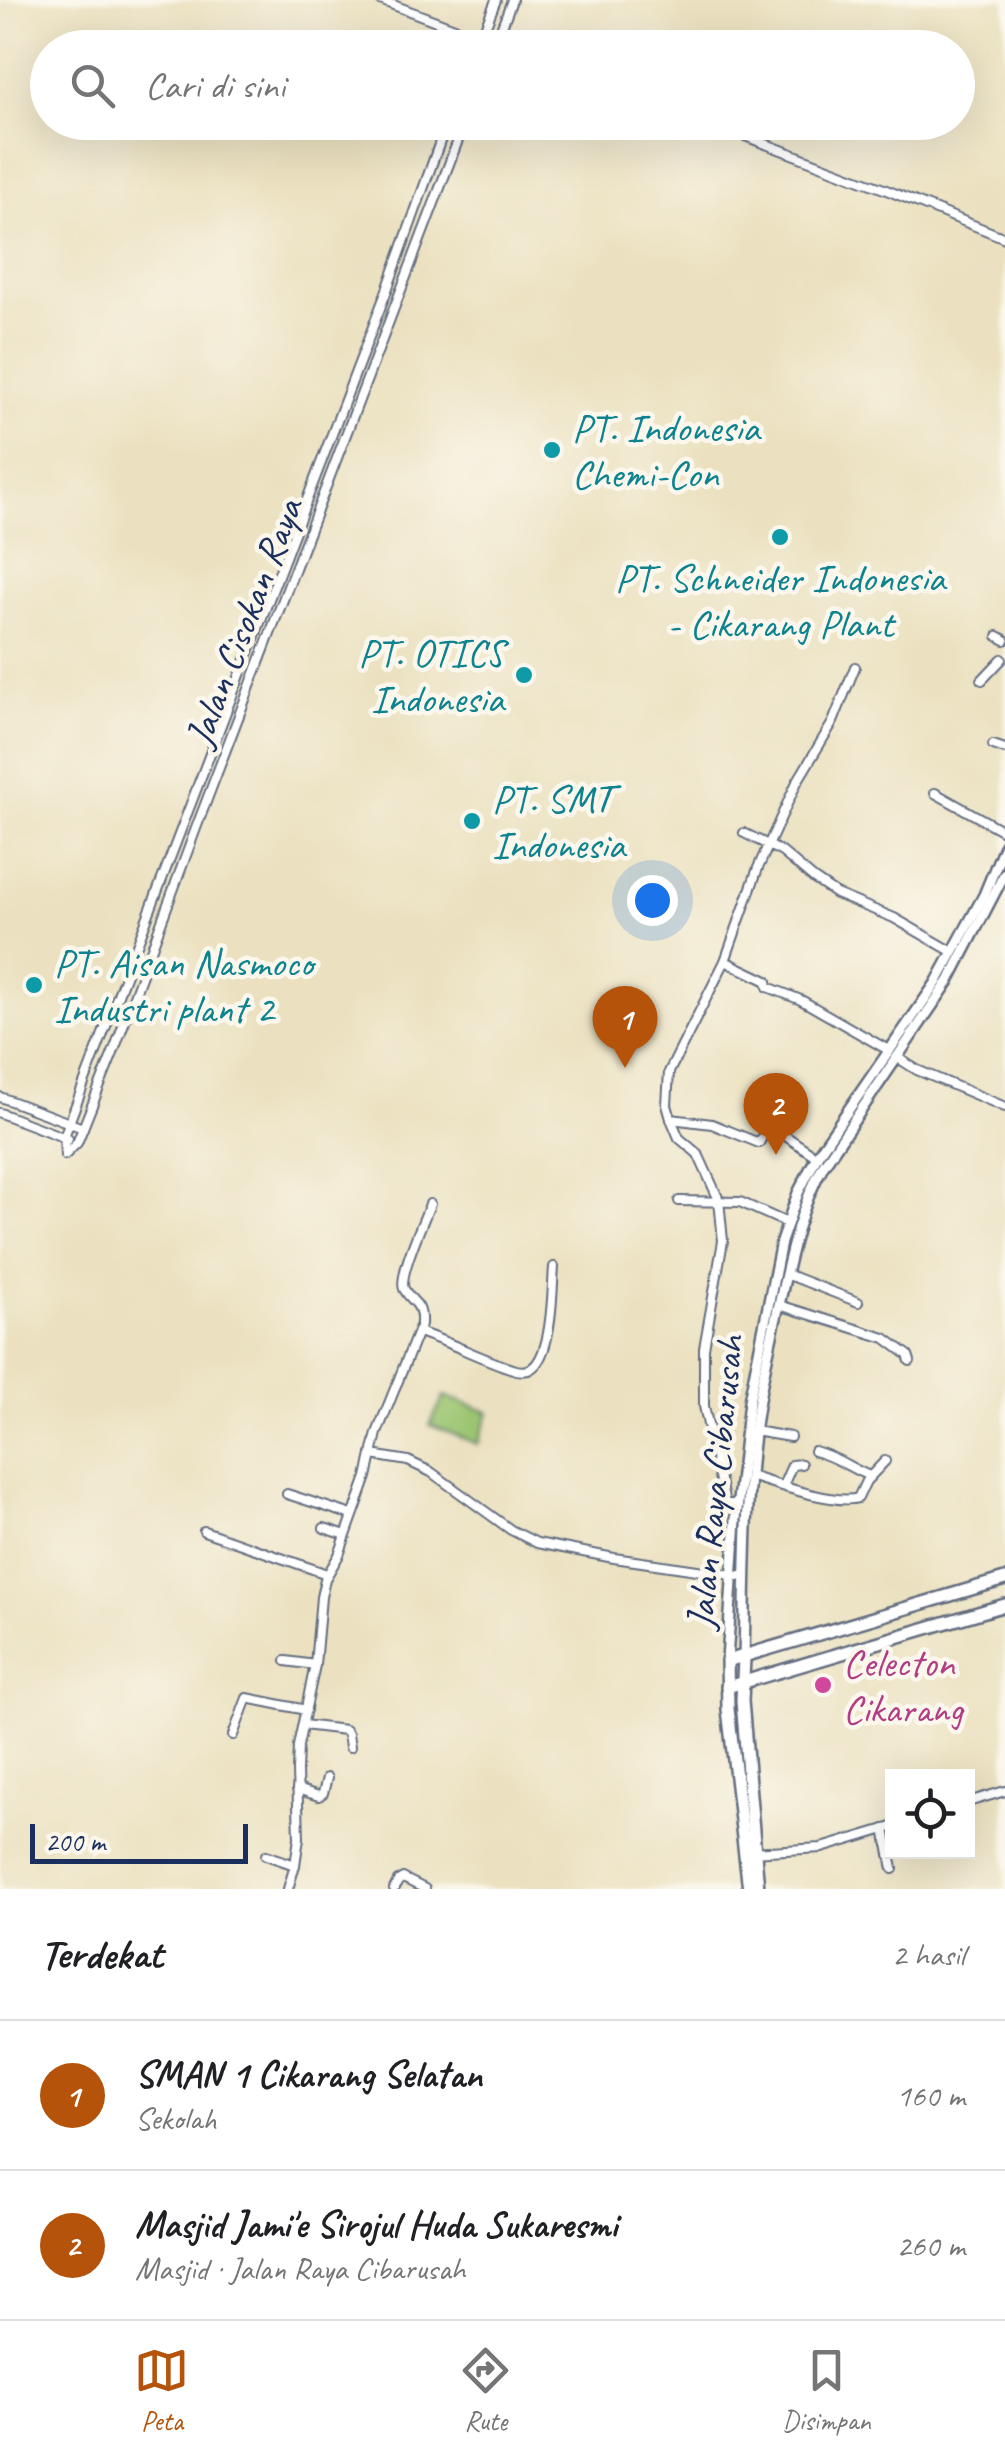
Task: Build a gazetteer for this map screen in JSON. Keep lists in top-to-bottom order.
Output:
{
  "streets": {
    "main road": ["Jalan Raya Cibarusah"],
    "street": ["Jalan Cisokan Raya"]
  },
  "places": [
    "PT. Indonesia Chemi-Con",
    "PT. Schneider Indonesia - Cikarang Plant",
    "PT. OTICS Indonesia",
    "PT. SMT Indonesia",
    "PT. Aisan Nasmoco Industri plant 2",
    "Celecton Cikarang"
  ],
  "scale_bar": "200 m",
  "page": {
    "search": "Cari di sini",
    "pins": ["1", "2"],
    "scale": "200 m",
    "heading": ["Terdekat", "2 hasil"],
    "list": [
      {
        "mark": "1",
        "name": "SMAN 1 Cikarang Selatan",
        "note": "Sekolah",
        "value": "160 m"
      },
      {
        "mark": "2",
        "name": "Masjid Jami'e Sirojul Huda Sukaresmi",
        "note": "Masjid · Jalan Raya Cibarusah",
        "value": "260 m"
      }
    ],
    "nav": ["Peta", "Rute", "Disimpan"]
  }
}
